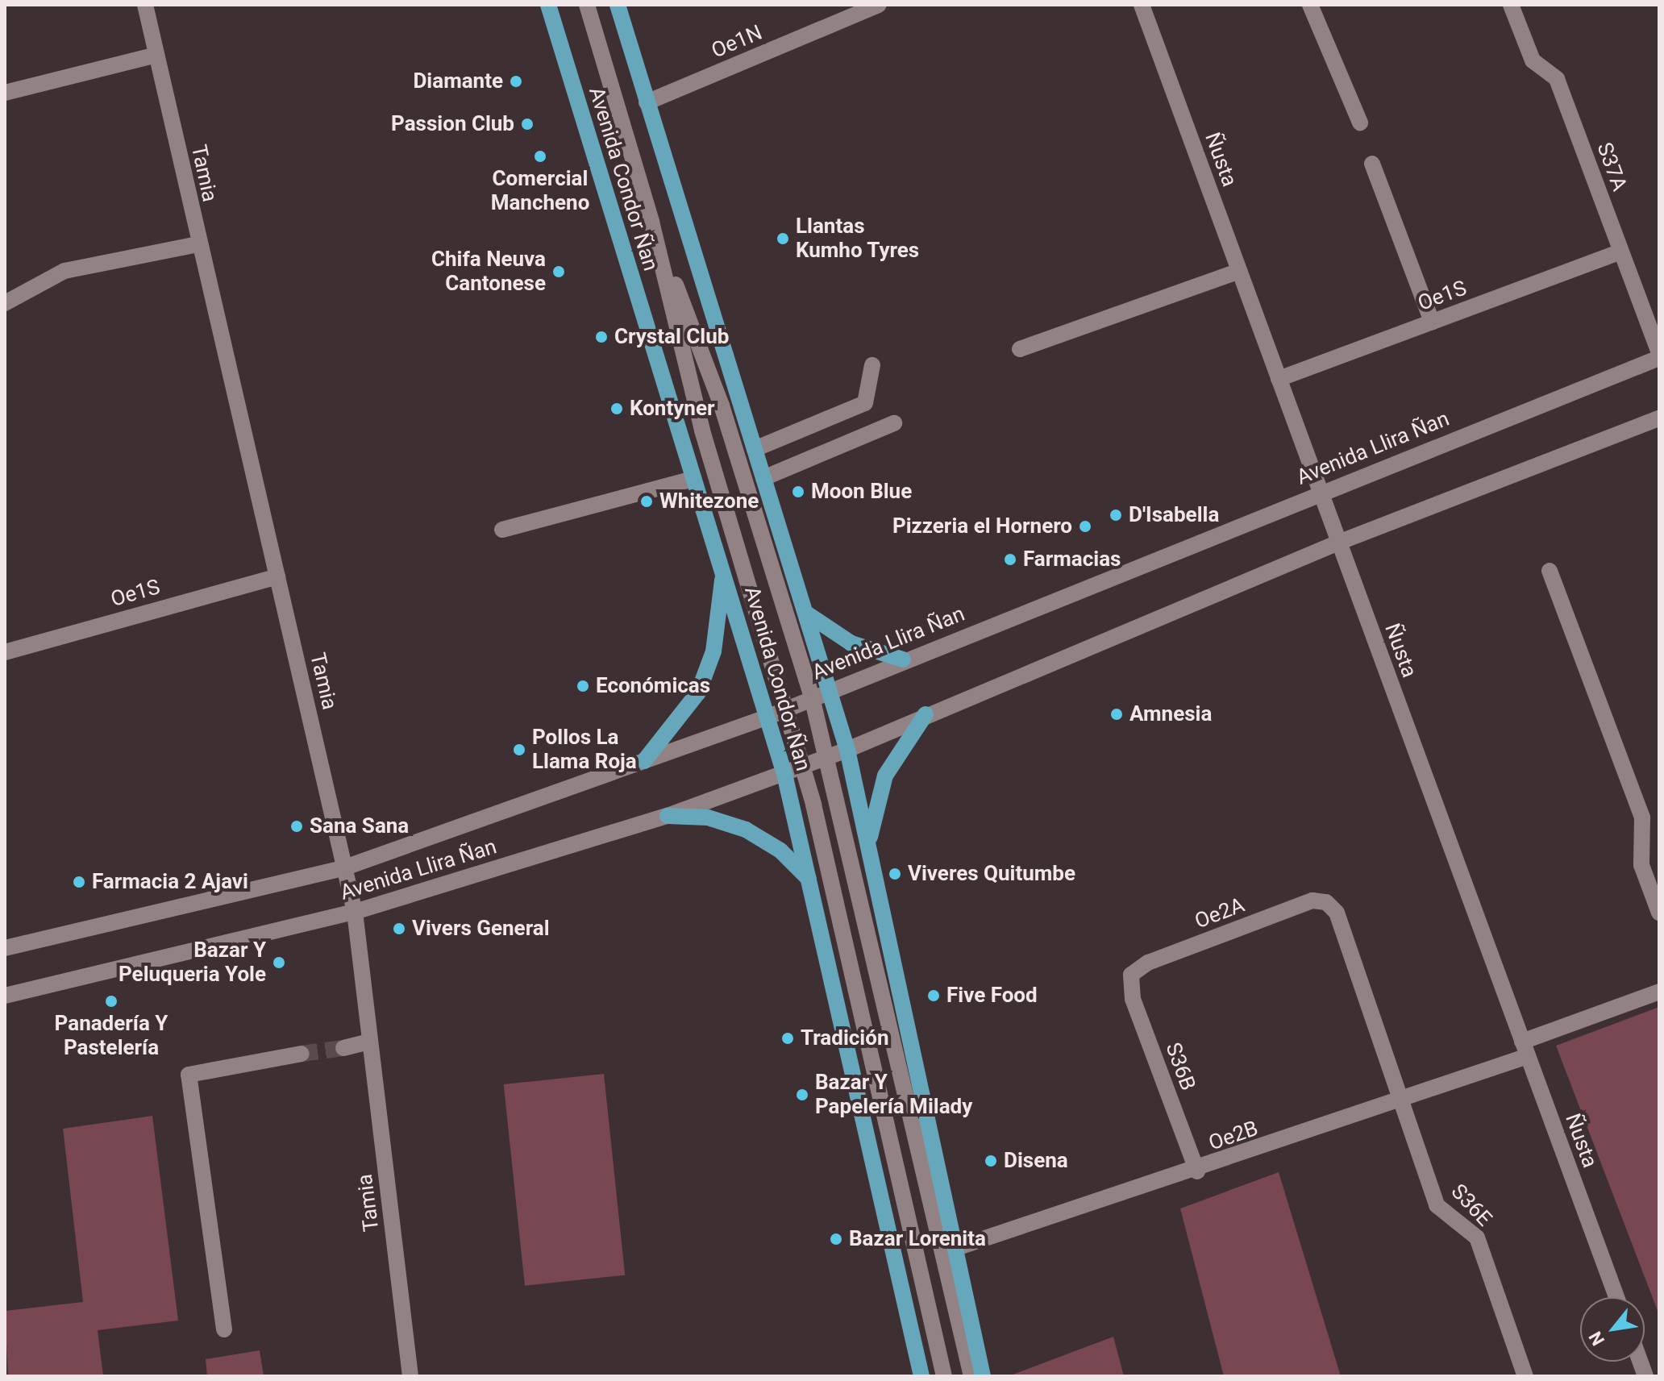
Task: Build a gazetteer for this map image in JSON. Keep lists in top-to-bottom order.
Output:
{
  "streets": {
    "main road": ["Avenida Condor Ñan"],
    "street": [
      "Oe1N",
      "Ñusta",
      "S37A",
      "Tamia",
      "Oe1S",
      "Avenida Llira Ñan",
      "Oe2A",
      "S36B",
      "Oe2B",
      "S36E"
    ]
  },
  "crossings": [
    ["Ñusta", "Oe1S"],
    ["Ñusta", "Avenida Llira Ñan"],
    ["Ñusta", "Oe2B"],
    ["S37A", "Oe1S"],
    ["S37A", "Avenida Llira Ñan"],
    ["Tamia", "Oe1S"],
    ["Tamia", "Avenida Llira Ñan"],
    ["Avenida Condor Ñan", "Avenida Llira Ñan"],
    ["Oe2A", "S36B"],
    ["Oe2A", "S36E"],
    ["S36B", "Oe2B"],
    ["Oe2B", "S36E"]
  ],
  "places": [
    "Diamante",
    "Passion Club",
    "Comercial Mancheno",
    "Llantas Kumho Tyres",
    "Chifa Neuva Cantonese",
    "Crystal Club",
    "Kontyner",
    "Moon Blue",
    "Whitezone",
    "D'Isabella",
    "Pizzeria el Hornero",
    "Farmacias",
    "Económicas",
    "Amnesia",
    "Pollos La Llama Roja",
    "Sana Sana",
    "Viveres Quitumbe",
    "Farmacia 2 Ajavi",
    "Vivers General",
    "Bazar Y Peluqueria Yole",
    "Five Food",
    "Panadería Y Pastelería",
    "Tradición",
    "Bazar Y Papelería Milady",
    "Disena",
    "Bazar Lorenita"
  ],
  "north": "bottom left"
}
